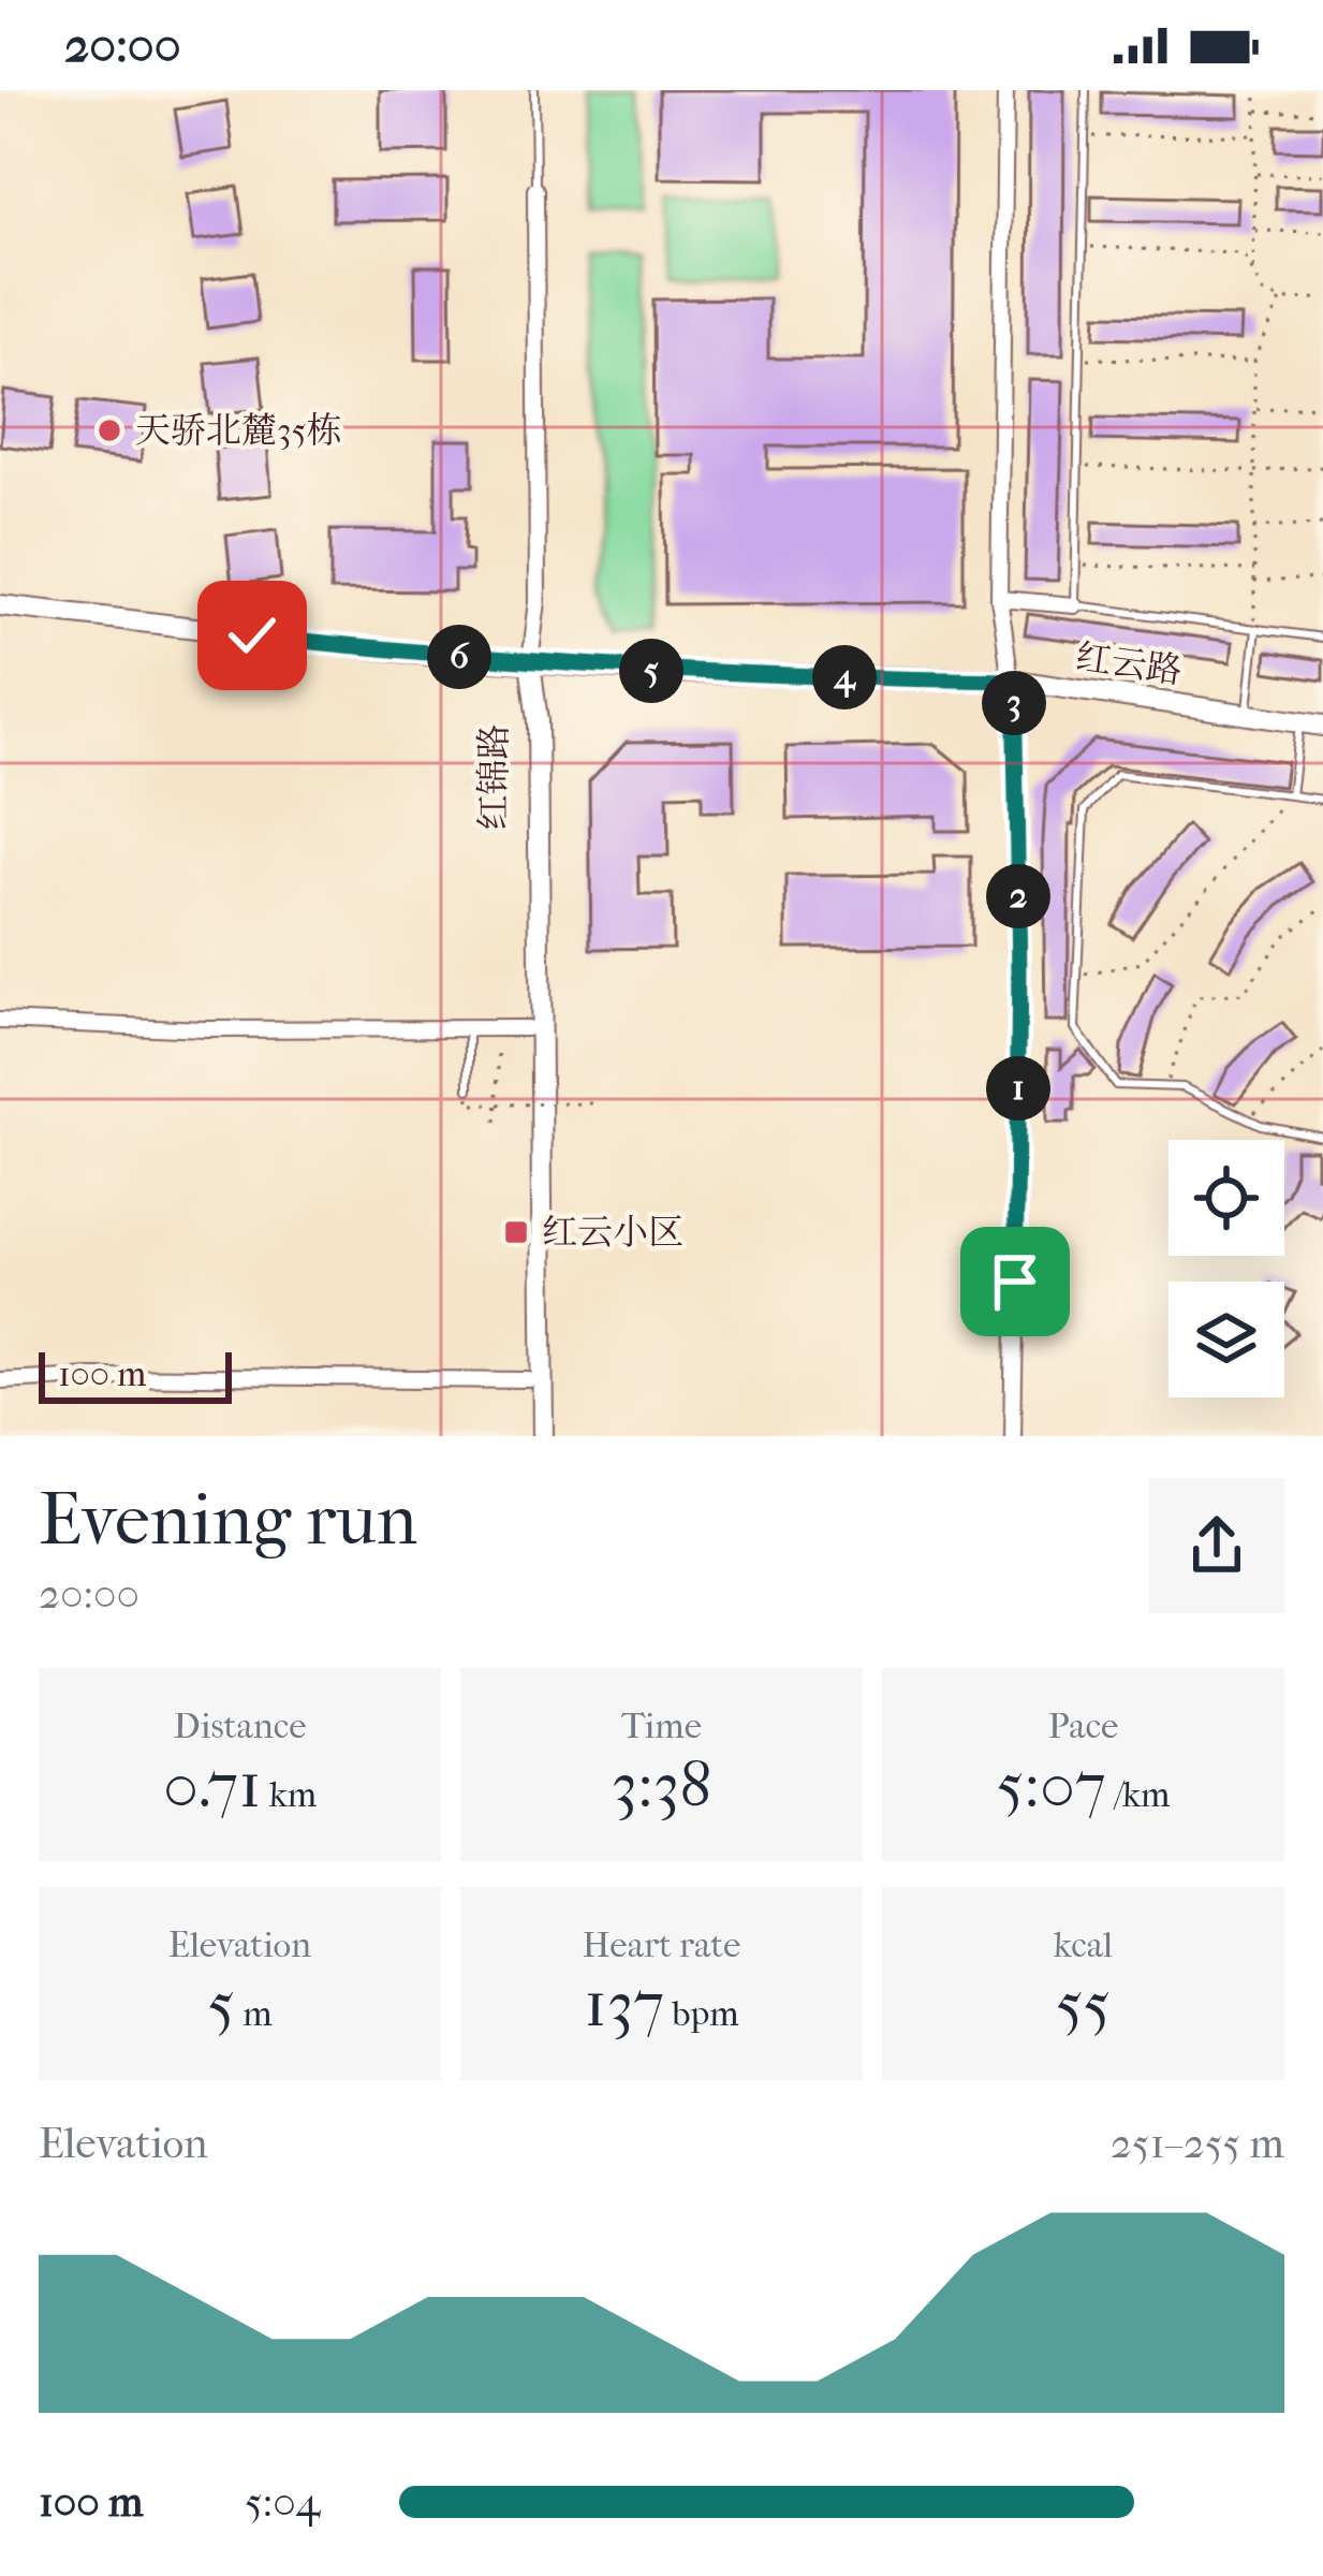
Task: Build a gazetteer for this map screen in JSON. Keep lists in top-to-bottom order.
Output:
{
  "streets": {
    "street": ["红云路", "红锦路"]
  },
  "crossings": [
    ["红云路", "红锦路"]
  ],
  "places": {
    "other": ["天骄北麓35栋"],
    "transit": ["红云小区"]
  },
  "scale_bar": "100 m",
  "page": {
    "status": "20:00",
    "pins": [
      "6",
      "5",
      "4",
      "3",
      "2",
      "1"
    ],
    "scale": "100 m",
    "heading": ["Evening run", "20:00"],
    "stats": [
      ["Distance", "0.71 km"],
      ["Time", "3:38"],
      ["Pace", "5:07 /km"],
      ["Elevation", "5 m"],
      ["Heart rate", "137 bpm"],
      ["kcal", "55"]
    ],
    "chart": ["Elevation", "251–255 m"],
    "list": [
      {
        "name": "100 m",
        "note": "5:04"
      }
    ]
  }
}
